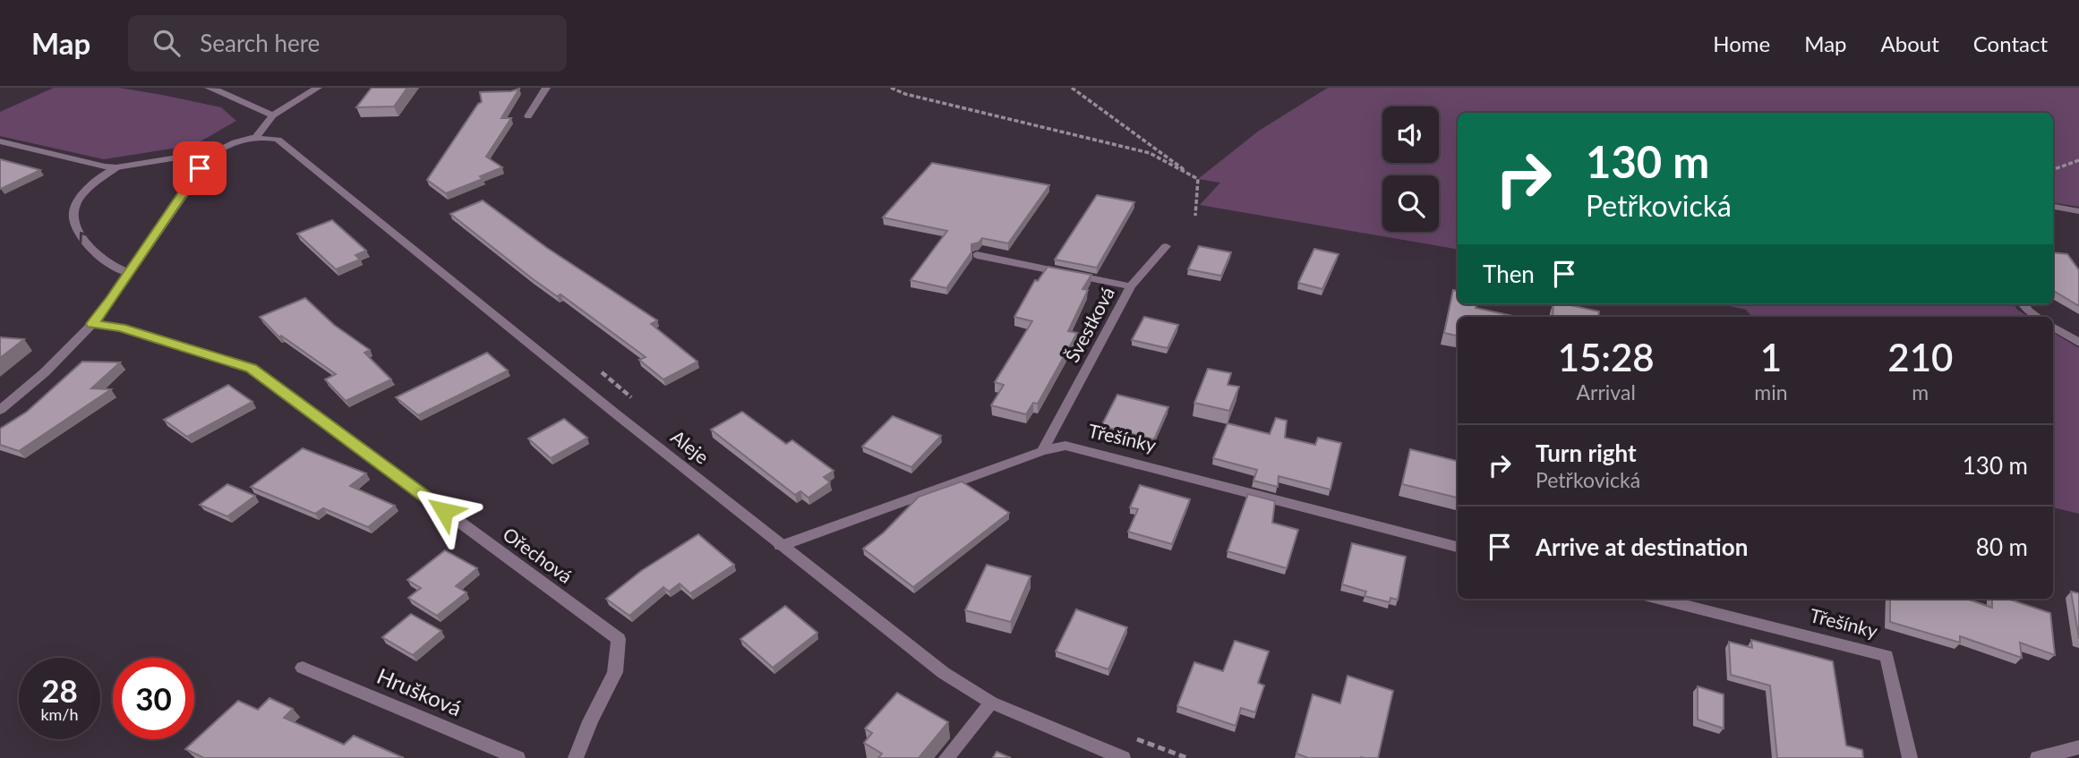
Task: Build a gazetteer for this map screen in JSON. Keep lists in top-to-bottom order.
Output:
{
  "streets": {
    "street": [
      "Švestková",
      "Třešínky",
      "Aleje",
      "Ořechová",
      "Hrušková"
    ]
  },
  "crossings": [
    ["Švestková", "Třešínky"],
    ["Třešínky", "Aleje"]
  ],
  "page": {
    "header": "Map",
    "search": "Search here",
    "nav": [
      "Home",
      "Map",
      "About",
      "Contact"
    ],
    "turn": ["130 m", "Petřkovická"],
    "then": "Then",
    "eta": [
      "15:28",
      "Arrival",
      "1",
      "min",
      "210",
      "m"
    ],
    "list": [
      {
        "name": "Turn right",
        "note": "Petřkovická",
        "value": "130 m"
      },
      {
        "name": "Arrive at destination",
        "value": "80 m"
      }
    ],
    "speed": "28 km/h",
    "limit": "30"
  }
}
